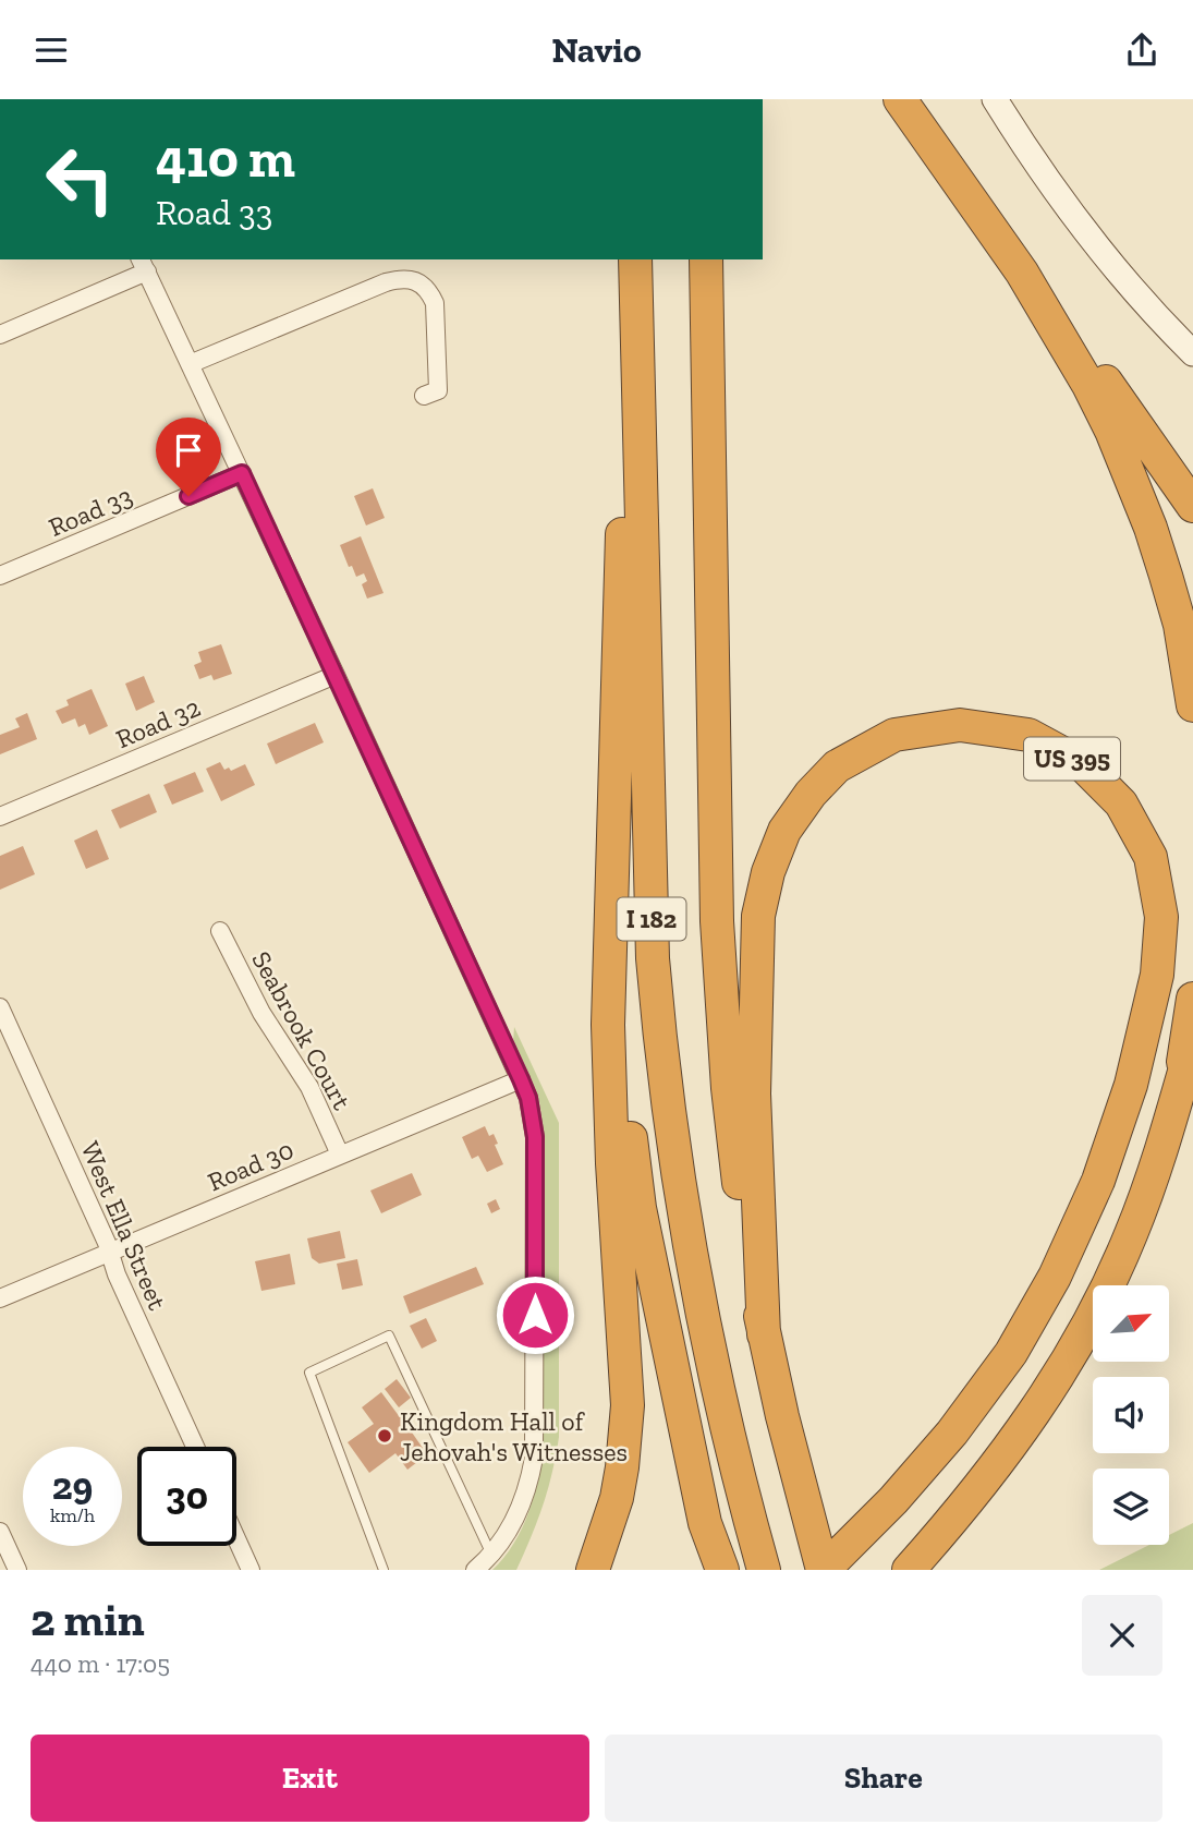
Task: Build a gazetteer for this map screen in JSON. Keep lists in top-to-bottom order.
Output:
{
  "streets": {
    "highway": ["US 395", "I 182"],
    "street": [
      "Road 33",
      "Road 32",
      "Seabrook Court",
      "Road 30",
      "West Ella Street"
    ]
  },
  "crossings": [
    ["US 395", "I 182"],
    ["Seabrook Court", "Road 30"],
    ["Road 30", "West Ella Street"]
  ],
  "places": ["Kingdom Hall of Jehovah's Witnesses"],
  "north": "top right",
  "page": {
    "header": "Navio",
    "turn": ["410 m", "Road 33"],
    "speed": "29 km/h",
    "limit": "30",
    "heading": ["2 min", "440 m · 17:05"],
    "buttons": ["Exit", "Share"]
  }
}
